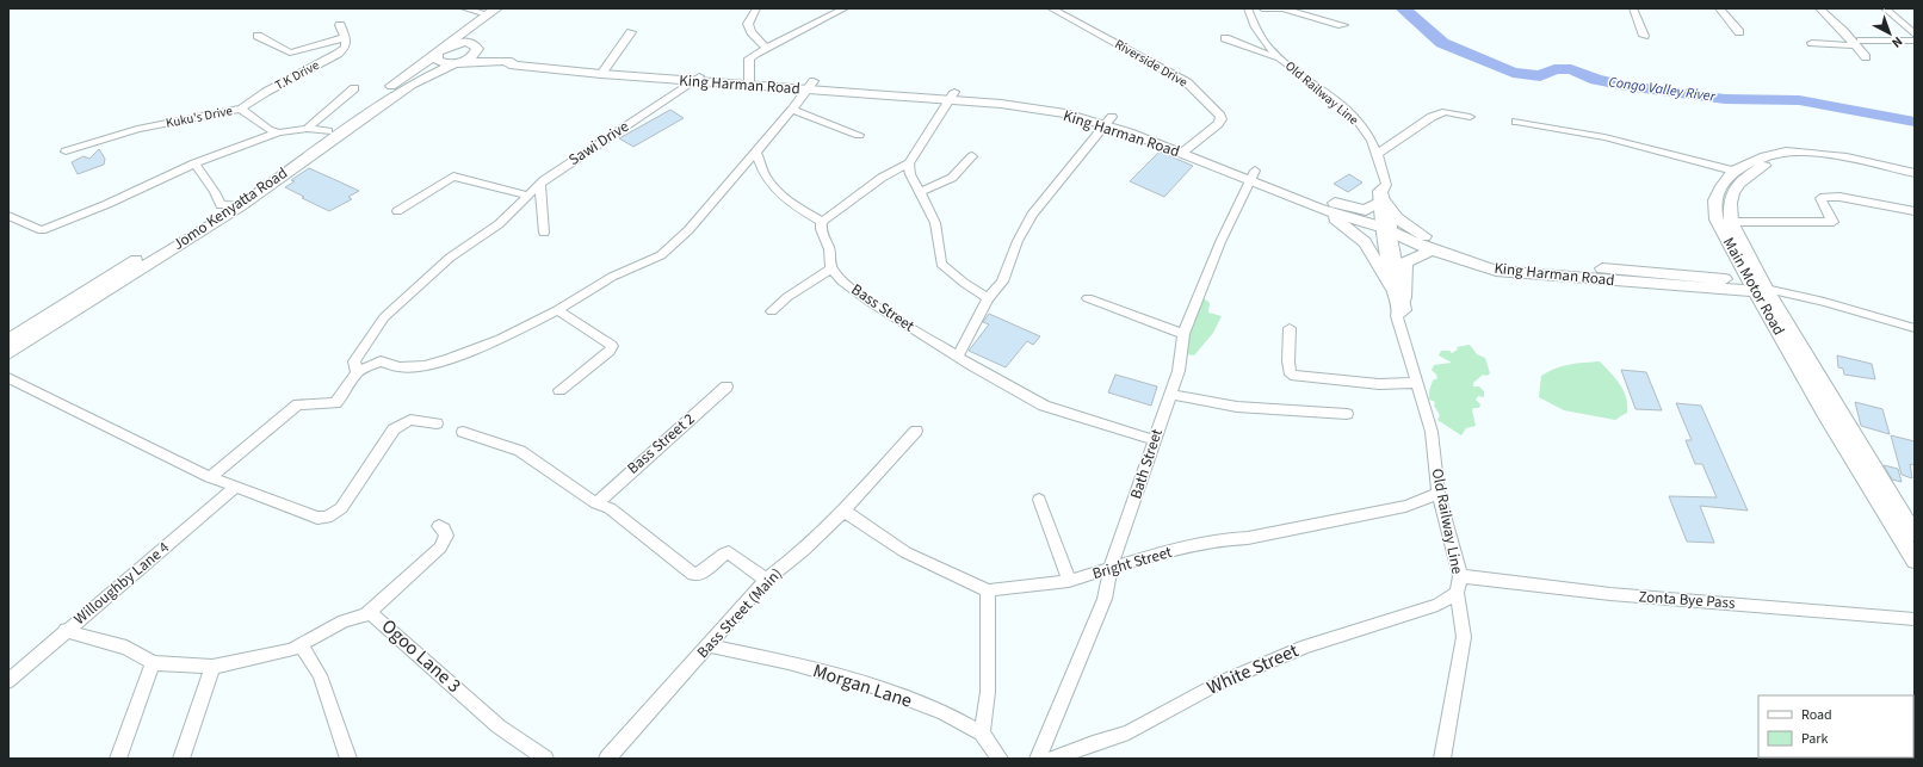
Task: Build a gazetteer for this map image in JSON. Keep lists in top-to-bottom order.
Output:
{
  "streets": {
    "main road": ["King Harman Road", "Jomo Kenyatta Road", "Main Motor Road"],
    "street": [
      "Riverside Drive",
      "T.K Drive",
      "Old Railway Line",
      "Kuku's Drive",
      "Sawi Drive",
      "Bass Street",
      "Bass Street 2",
      "Bath Street",
      "Bright Street",
      "Willoughby Lane 4",
      "Zonta Bye Pass",
      "Bass Street (Main)",
      "Ogoo Lane 3",
      "White Street",
      "Morgan Lane"
    ]
  },
  "crossings": [
    ["Riverside Drive", "King Harman Road"],
    ["T.K Drive", "Kuku's Drive"],
    ["King Harman Road", "Old Railway Line"],
    ["King Harman Road", "Sawi Drive"],
    ["King Harman Road", "Jomo Kenyatta Road"],
    ["King Harman Road", "Main Motor Road"],
    ["King Harman Road", "Bath Street"],
    ["Old Railway Line", "Bright Street"],
    ["Old Railway Line", "Zonta Bye Pass"],
    ["Old Railway Line", "White Street"],
    ["Bass Street", "Bath Street"],
    ["Bath Street", "Bright Street"],
    ["Willoughby Lane 4", "Ogoo Lane 3"],
    ["Bass Street (Main)", "Morgan Lane"]
  ],
  "water": ["Congo Valley River"],
  "legend": ["Road", "Park"],
  "north": "bottom right"
}
